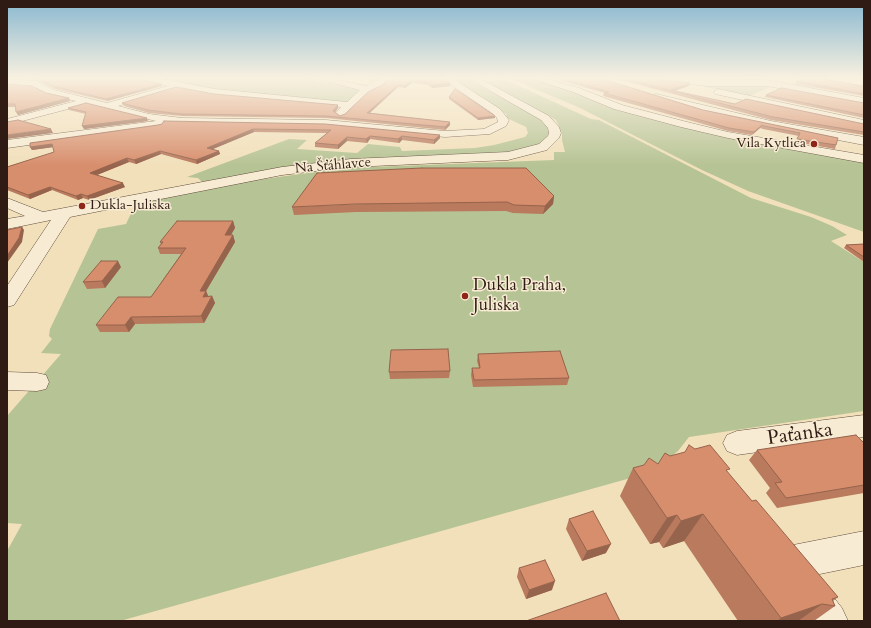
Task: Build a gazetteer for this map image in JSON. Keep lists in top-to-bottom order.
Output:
{
  "streets": {
    "street": ["Na Šťáhlavce", "Paťanka"]
  },
  "places": ["Vila Kytlica", "Dukla-Juliska", "Dukla Praha, Juliska"]
}
